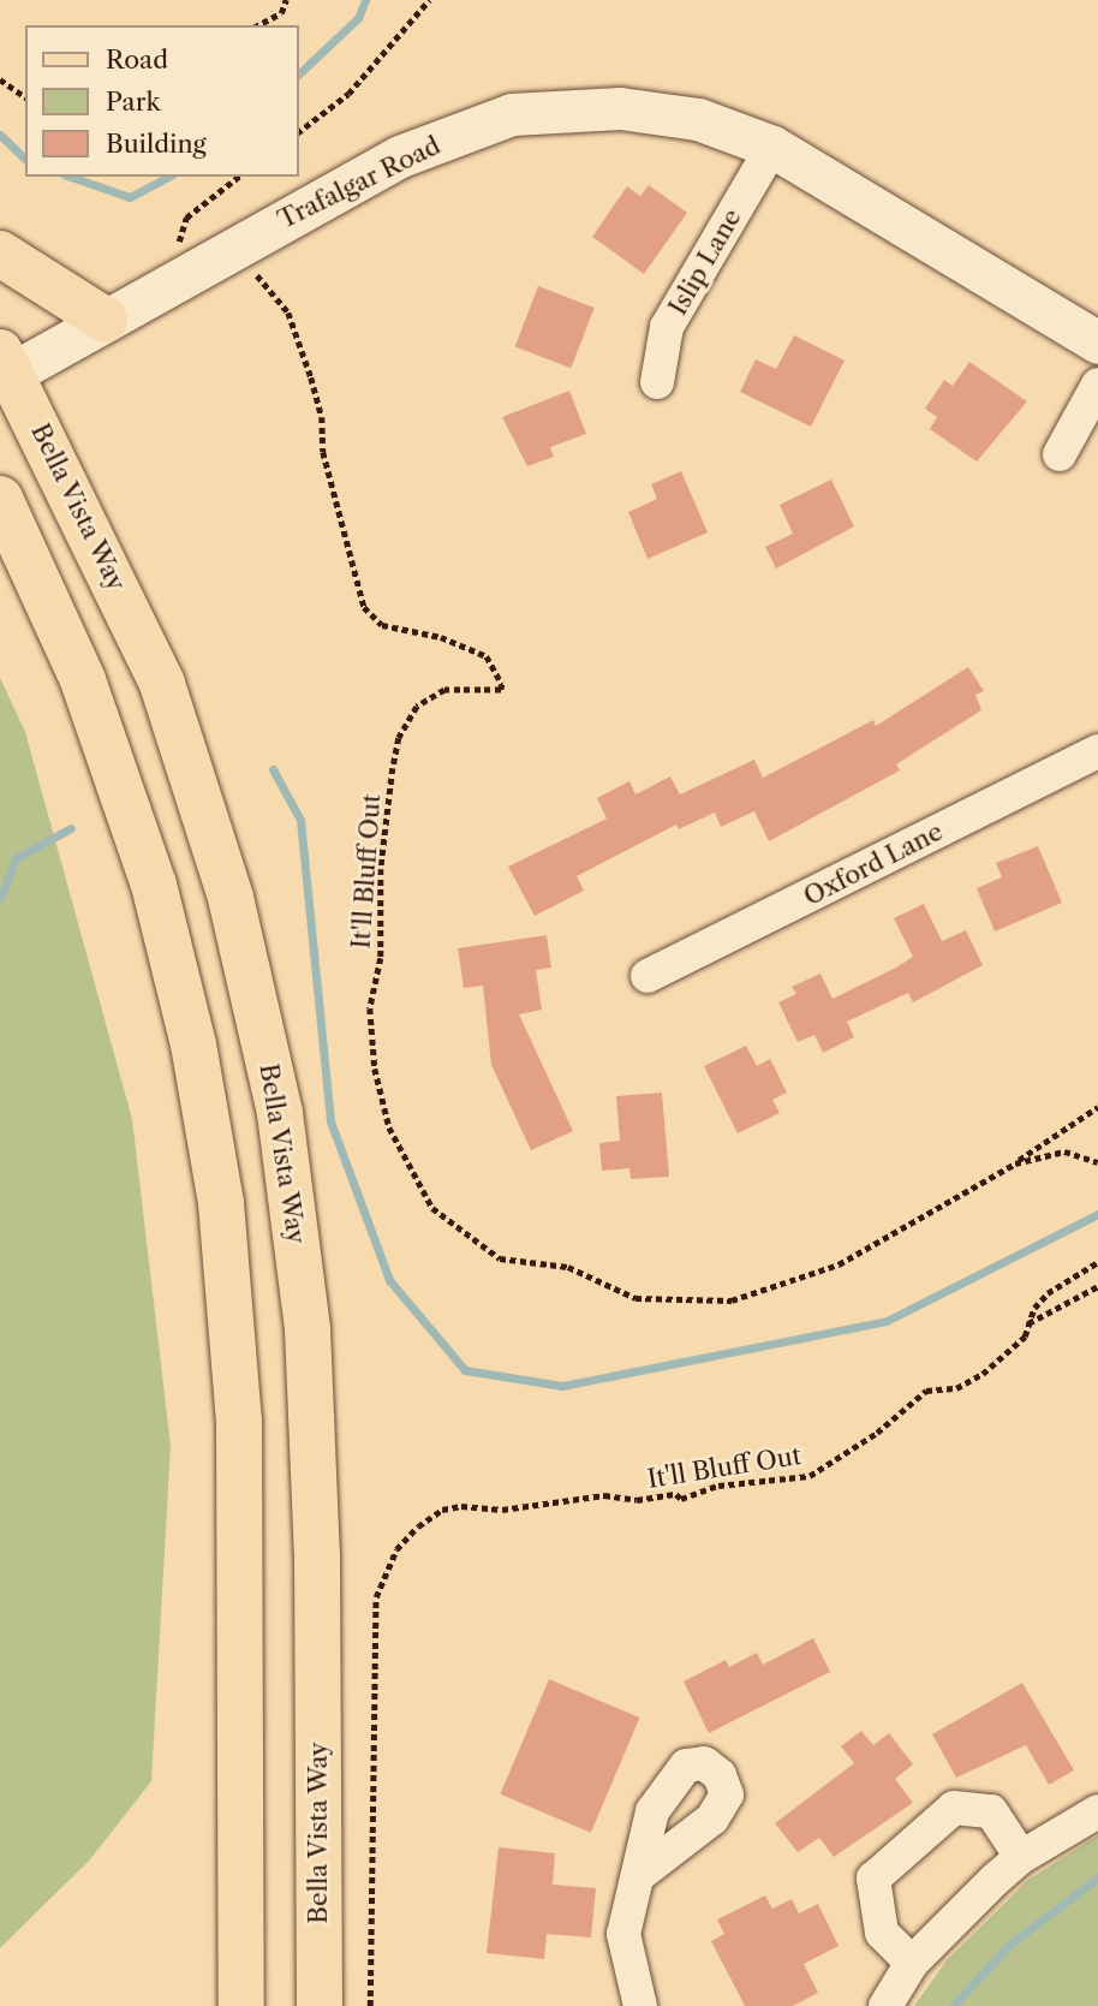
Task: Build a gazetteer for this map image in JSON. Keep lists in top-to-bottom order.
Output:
{
  "streets": {
    "main road": ["Bella Vista Way"],
    "street": ["Trafalgar Road", "Islip Lane", "Oxford Lane"],
    "path": ["It'll Bluff Out"]
  },
  "crossings": [
    ["Trafalgar Road", "Islip Lane"],
    ["Trafalgar Road", "Bella Vista Way"],
    ["Trafalgar Road", "It'll Bluff Out"]
  ],
  "legend": ["Road", "Park", "Building"]
}
